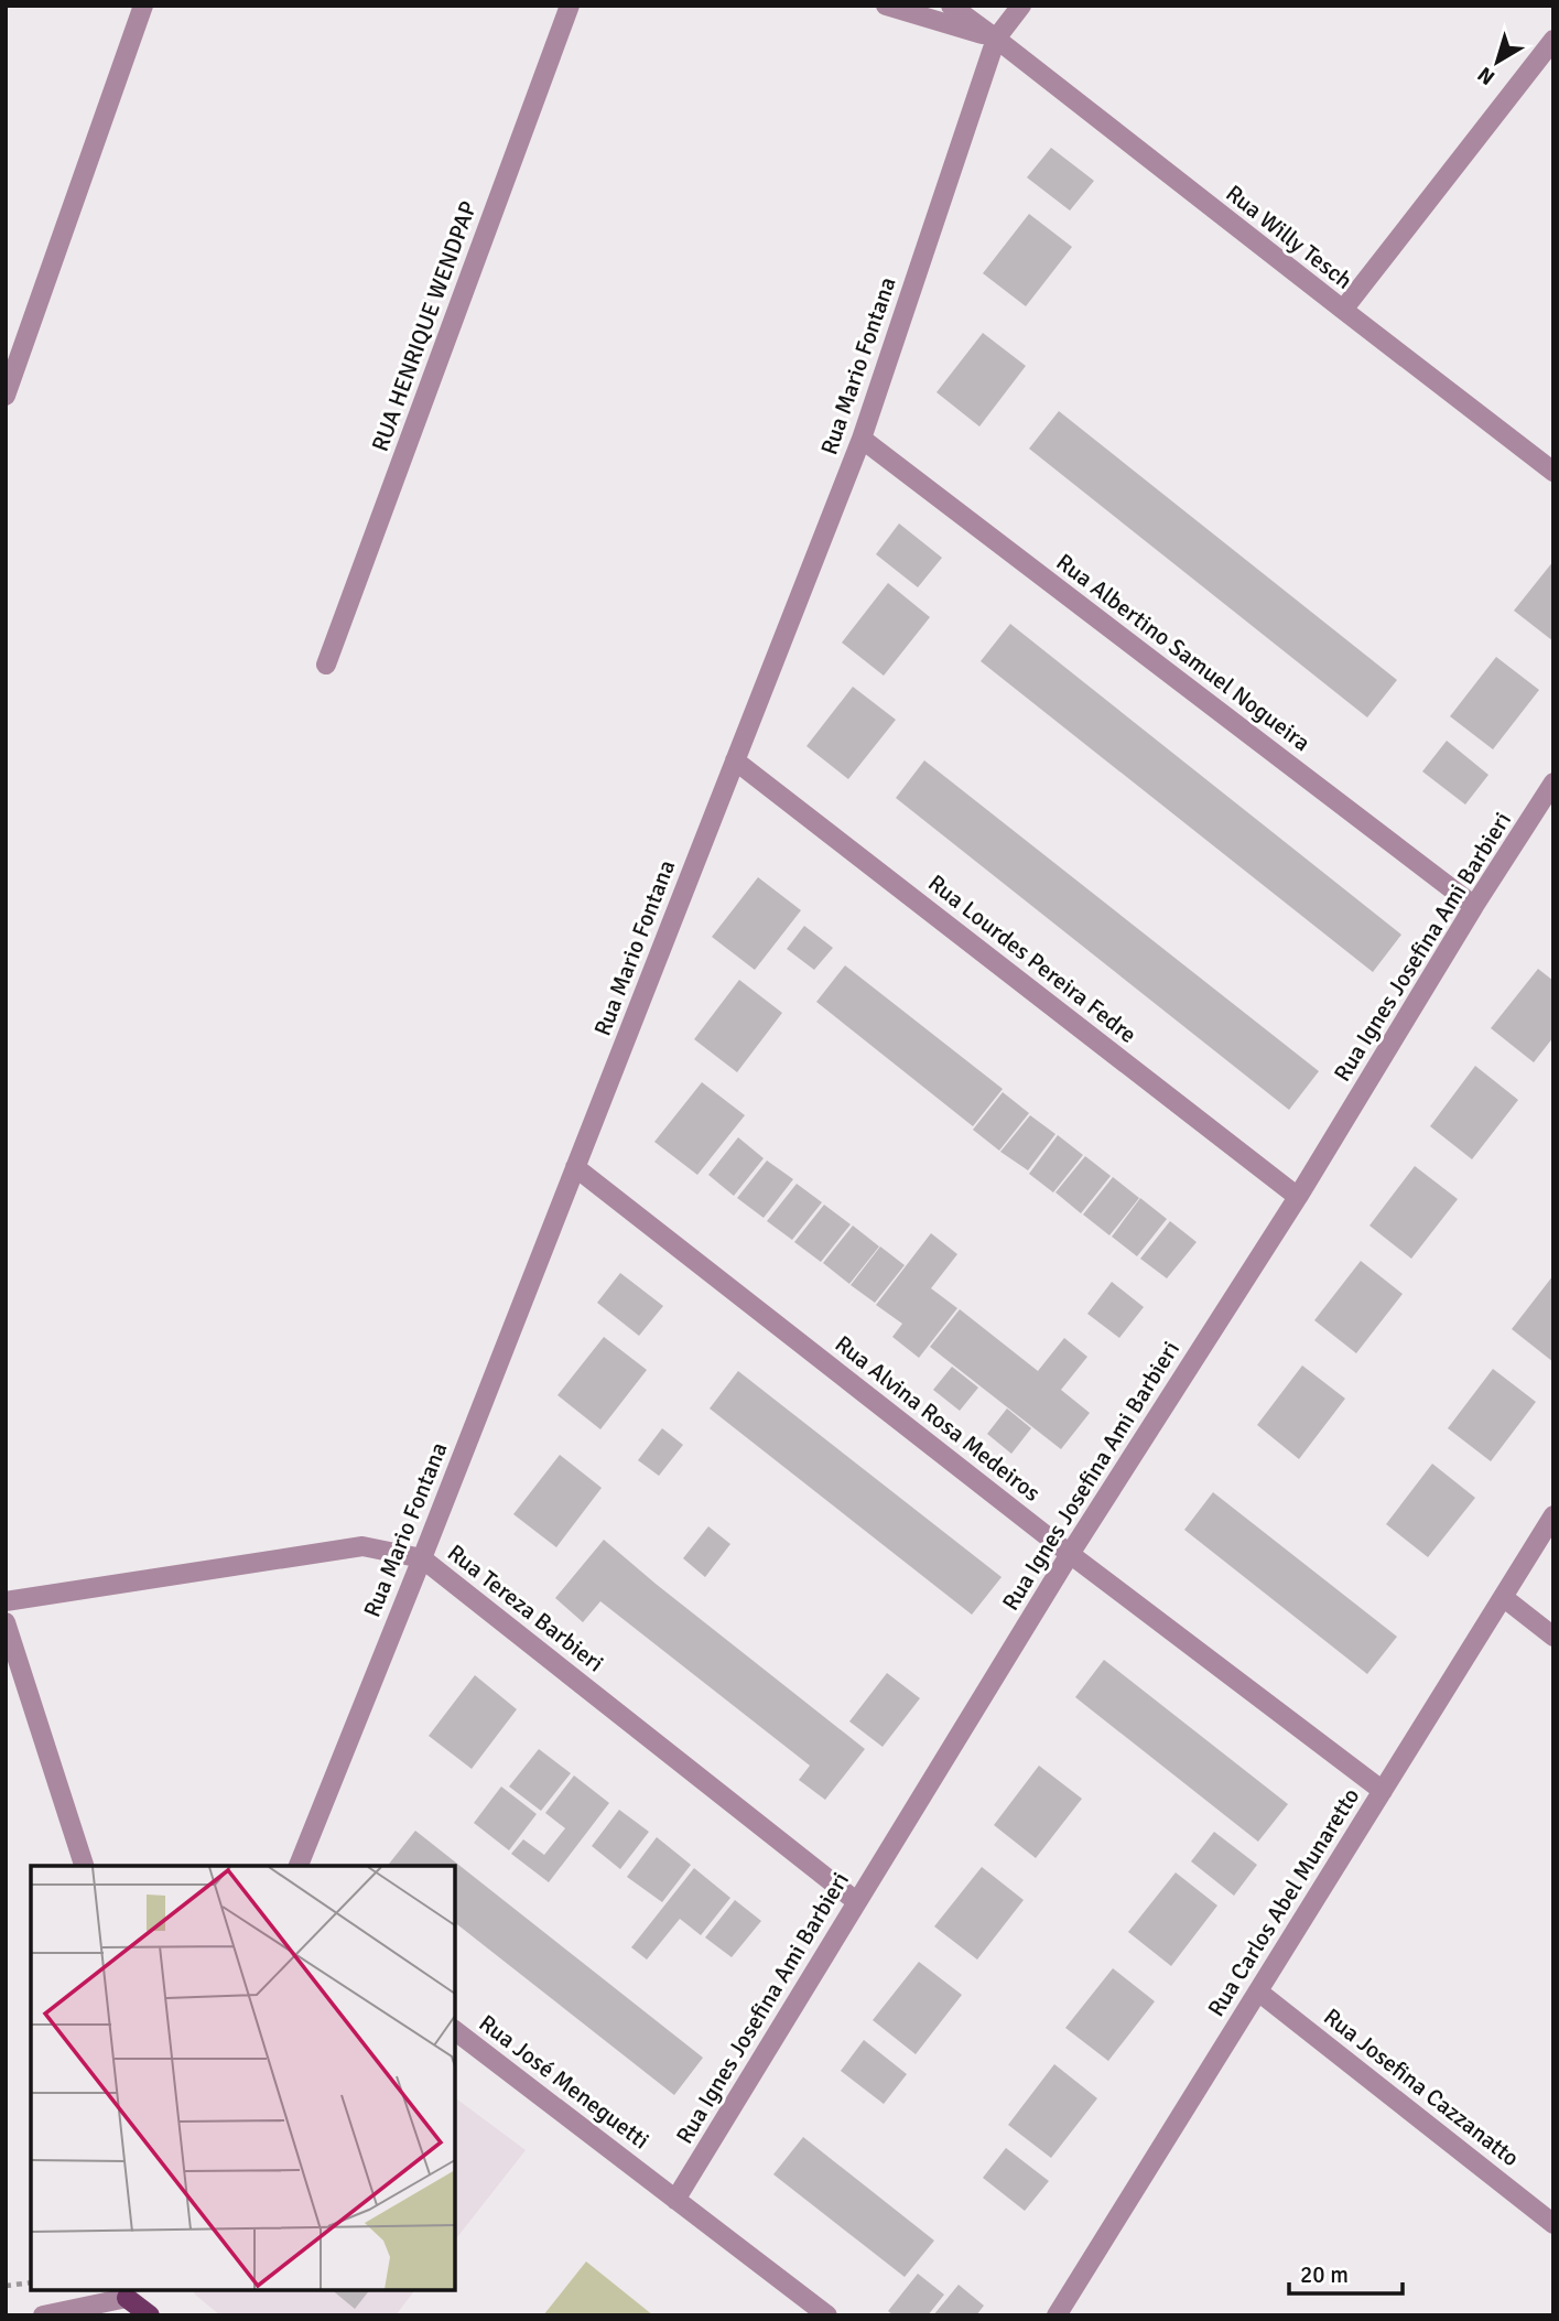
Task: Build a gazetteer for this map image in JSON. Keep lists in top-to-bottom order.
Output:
{
  "streets": {
    "street": [
      "Rua Willy Tesch",
      "RUA HENRIQUE WENDPAP",
      "Rua Mario Fontana",
      "Rua Albertino Samuel Nogueira",
      "Rua Ignes Josefina Ami Barbieri",
      "Rua Lourdes Pereira Fedre",
      "Rua Alvina Rosa Medeiros",
      "Rua Tereza Barbieri",
      "Rua Carlos Abel Munaretto",
      "Rua José Meneguetti",
      "Rua Josefina Cazzanatto"
    ]
  },
  "crossings": [
    ["Rua Willy Tesch", "Rua Mario Fontana"],
    ["Rua Mario Fontana", "Rua Albertino Samuel Nogueira"],
    ["Rua Mario Fontana", "Rua Lourdes Pereira Fedre"],
    ["Rua Mario Fontana", "Rua Alvina Rosa Medeiros"],
    ["Rua Mario Fontana", "Rua Tereza Barbieri"],
    ["Rua Albertino Samuel Nogueira", "Rua Ignes Josefina Ami Barbieri"],
    ["Rua Ignes Josefina Ami Barbieri", "Rua Lourdes Pereira Fedre"],
    ["Rua Ignes Josefina Ami Barbieri", "Rua Alvina Rosa Medeiros"],
    ["Rua Ignes Josefina Ami Barbieri", "Rua Tereza Barbieri"],
    ["Rua Ignes Josefina Ami Barbieri", "Rua José Meneguetti"],
    ["Rua Alvina Rosa Medeiros", "Rua Carlos Abel Munaretto"],
    ["Rua Carlos Abel Munaretto", "Rua Josefina Cazzanatto"]
  ],
  "scale_bar": "20 m",
  "north": "bottom left"
}
